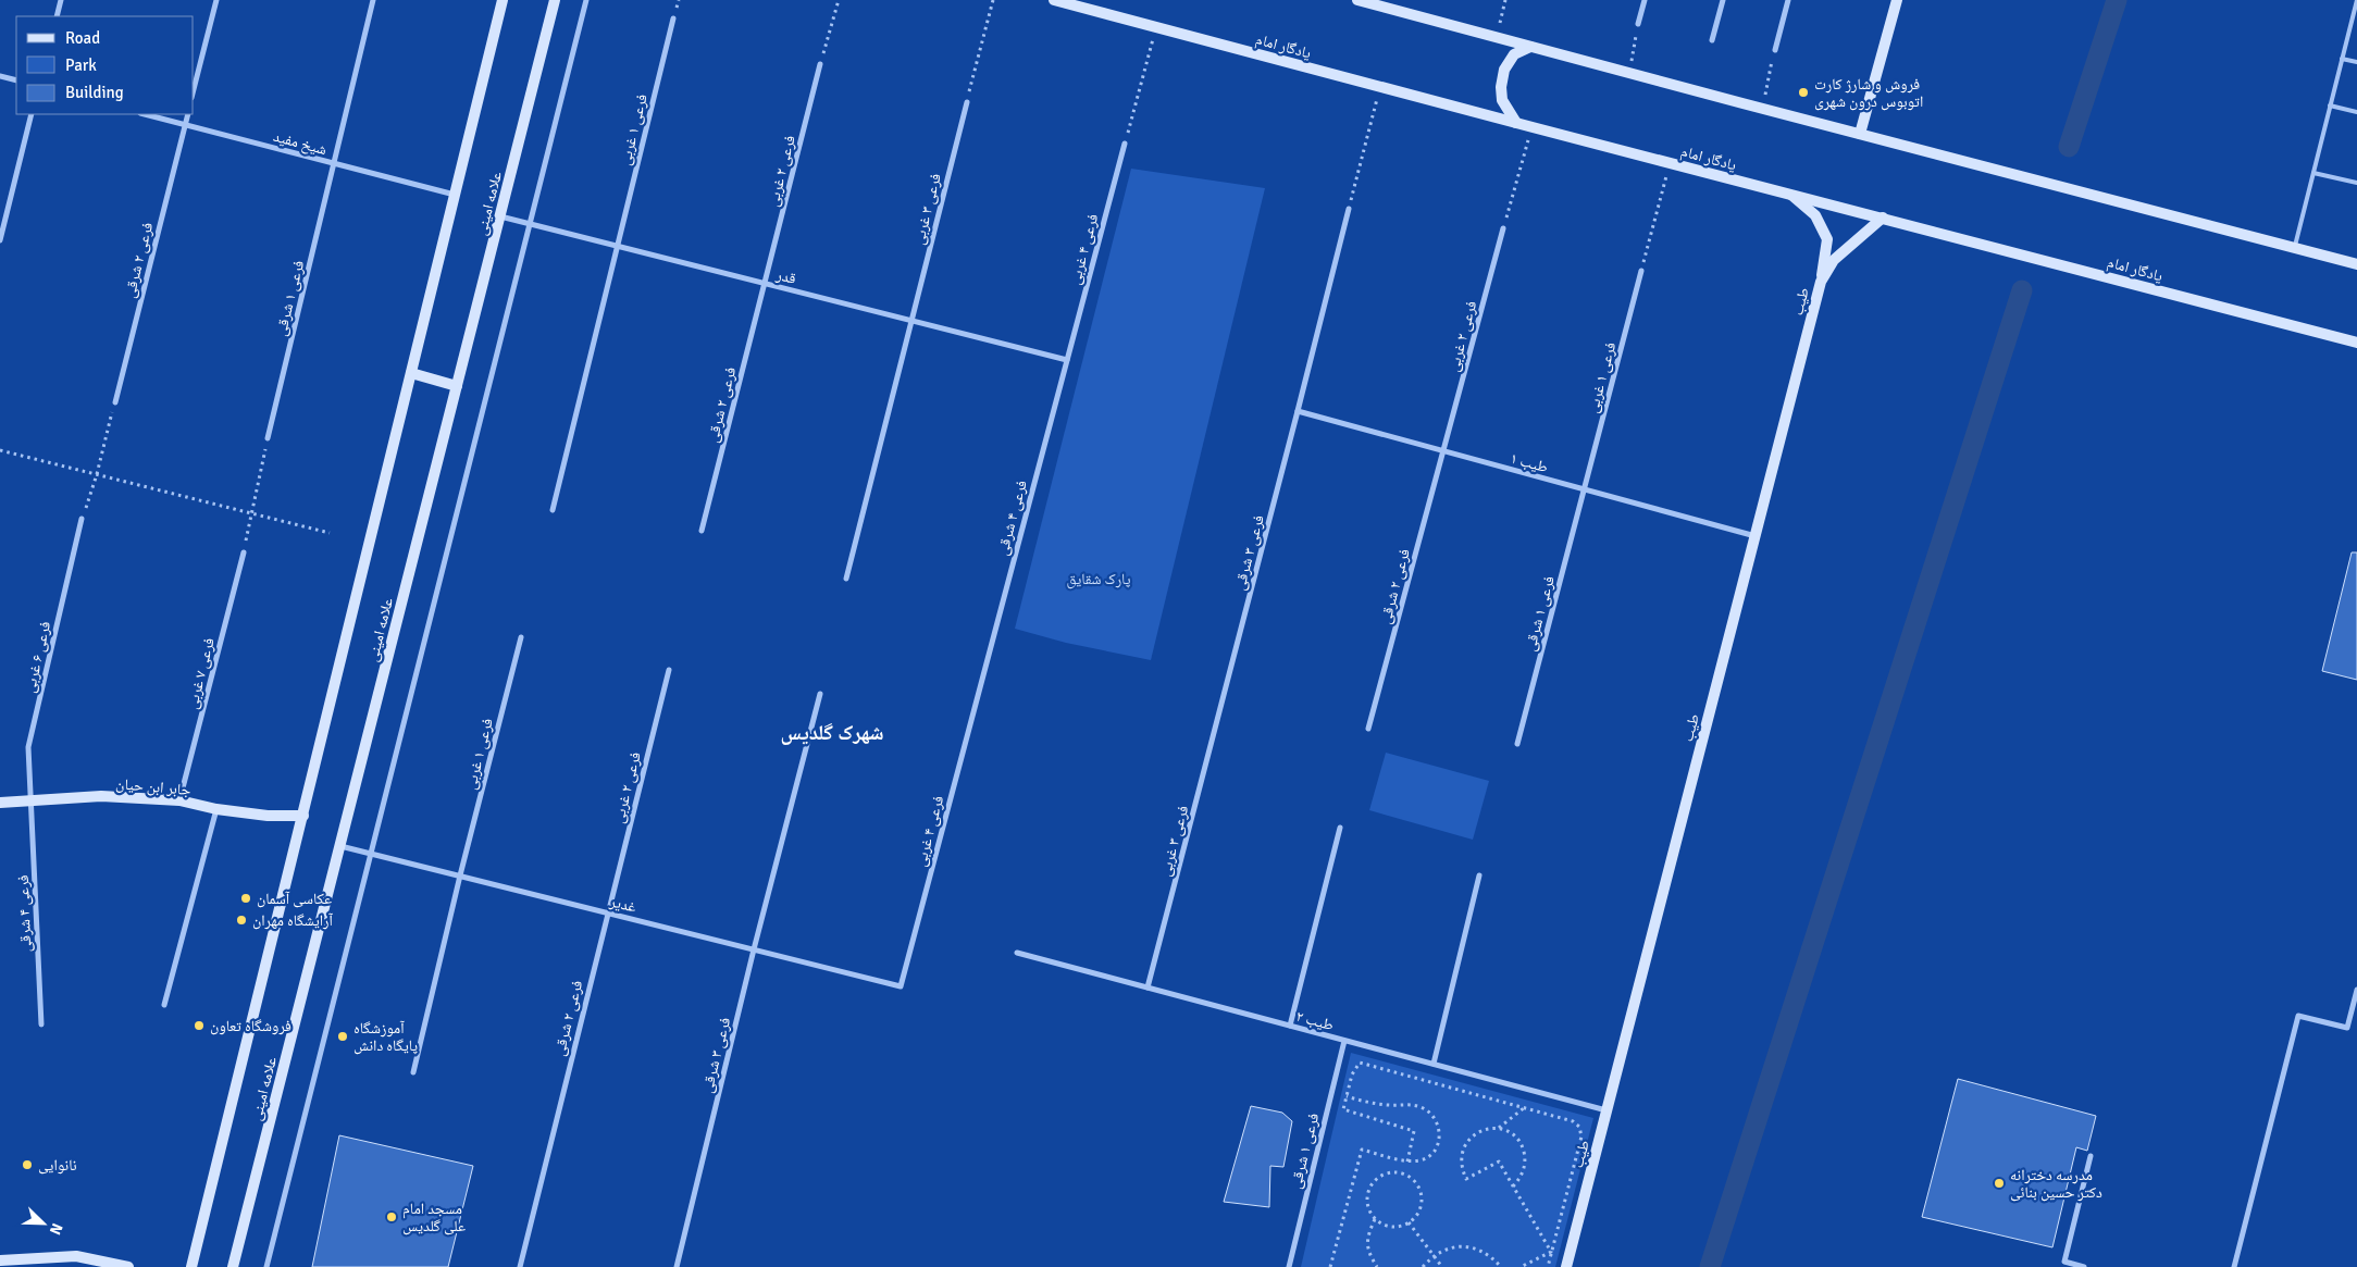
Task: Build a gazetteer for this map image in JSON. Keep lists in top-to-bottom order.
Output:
{
  "streets": {
    "main road": [
      "یادگار امام",
      "علامه امینی",
      "طیب",
      "جابر ابن حیان"
    ],
    "street": [
      "فرعی ۱ غربی",
      "شیخ مفید",
      "فرعی ۲ غربی",
      "فرعی ۳ غربی",
      "فرعی ۴ غربی",
      "فرعی ۲ شرقی",
      "قدر",
      "فرعی ۱ شرقی",
      "طیب ۱",
      "فرعی ۴ شرقی",
      "فرعی ۳ شرقی",
      "فرعی ۶ غربی",
      "فرعی ۷ غربی",
      "غدیر",
      "طیب ۲"
    ]
  },
  "crossings": [
    ["یادگار امام", "طیب"],
    ["فرعی ۱ غربی", "قدر"],
    ["فرعی ۱ غربی", "فرعی ۱ شرقی"],
    ["فرعی ۱ غربی", "طیب ۱"],
    ["فرعی ۱ غربی", "غدیر"],
    ["شیخ مفید", "علامه امینی"],
    ["شیخ مفید", "فرعی ۲ شرقی"],
    ["شیخ مفید", "فرعی ۱ شرقی"],
    ["فرعی ۲ غربی", "فرعی ۲ شرقی"],
    ["فرعی ۲ غربی", "قدر"],
    ["فرعی ۲ غربی", "طیب ۱"],
    ["فرعی ۲ غربی", "غدیر"],
    ["علامه امینی", "قدر"],
    ["علامه امینی", "جابر ابن حیان"],
    ["علامه امینی", "غدیر"],
    ["فرعی ۳ غربی", "قدر"],
    ["فرعی ۳ غربی", "فرعی ۳ شرقی"],
    ["فرعی ۳ غربی", "طیب ۲"],
    ["فرعی ۴ غربی", "قدر"],
    ["فرعی ۴ غربی", "فرعی ۴ شرقی"],
    ["فرعی ۴ غربی", "غدیر"],
    ["فرعی ۲ شرقی", "قدر"],
    ["فرعی ۲ شرقی", "طیب ۱"],
    ["فرعی ۲ شرقی", "غدیر"],
    ["قدر", "فرعی ۴ شرقی"],
    ["فرعی ۱ شرقی", "طیب ۱"],
    ["فرعی ۱ شرقی", "طیب ۲"],
    ["طیب", "طیب ۱"],
    ["طیب", "طیب ۲"],
    ["طیب ۱", "فرعی ۳ شرقی"],
    ["فرعی ۴ شرقی", "فرعی ۶ غربی"],
    ["فرعی ۴ شرقی", "جابر ابن حیان"],
    ["فرعی ۳ شرقی", "غدیر"],
    ["فرعی ۶ غربی", "جابر ابن حیان"],
    ["فرعی ۷ غربی", "جابر ابن حیان"]
  ],
  "districts": ["شهرک گلدیس"],
  "parks": ["پارک شقایق"],
  "places": [
    "فروش و شارژ کارت اتوبوس درون شهری",
    "عکاسی آسمان",
    "آرایشگاه مهران",
    "فروشگاه تعاون",
    "آموزشگاه پایگاه دانش",
    "نانوایی",
    "مدرسه دخترانه دکتر حسین بنائی",
    "مسجد امام علی گلدیس"
  ],
  "legend": ["Road", "Park", "Building"],
  "north": "bottom right"
}
